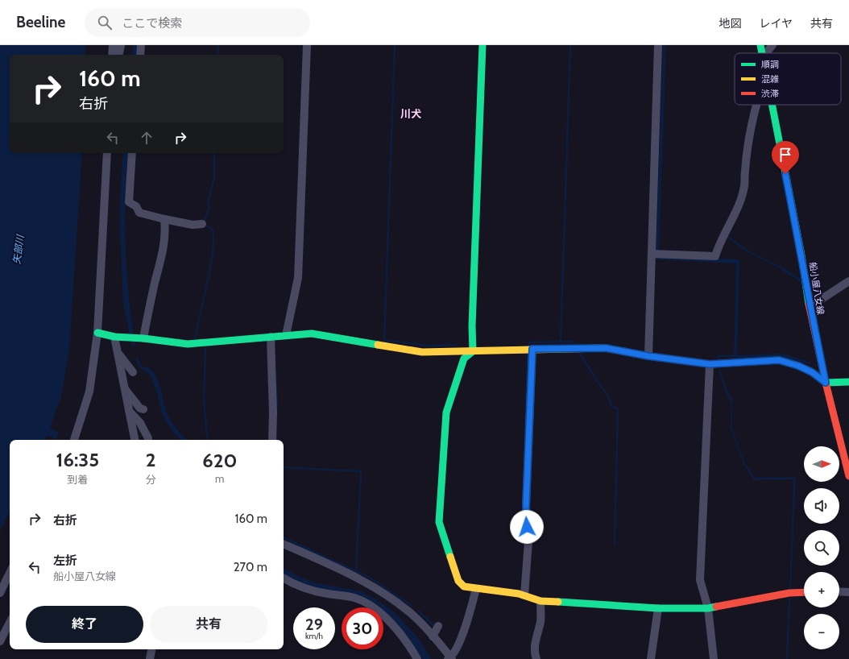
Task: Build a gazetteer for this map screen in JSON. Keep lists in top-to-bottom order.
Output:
{
  "streets": {
    "street": ["船小屋八女線"]
  },
  "districts": ["川犬"],
  "water": ["矢部川"],
  "legend": ["順調", "混雑", "渋滞"],
  "north": "right",
  "page": {
    "header": "Beeline",
    "search": "ここで検索",
    "nav": ["地図", "レイヤ", "共有"],
    "turn": ["160 m", "右折"],
    "eta": [
      "16:35",
      "到着",
      "2",
      "分",
      "620",
      "m"
    ],
    "map_buttons": ["+", "−"],
    "list": [
      {
        "name": "右折",
        "value": "160 m"
      },
      {
        "name": "左折",
        "note": "船小屋八女線",
        "value": "270 m"
      }
    ],
    "buttons": ["終了", "共有"],
    "speed": "29 km/h",
    "limit": "30"
  }
}
